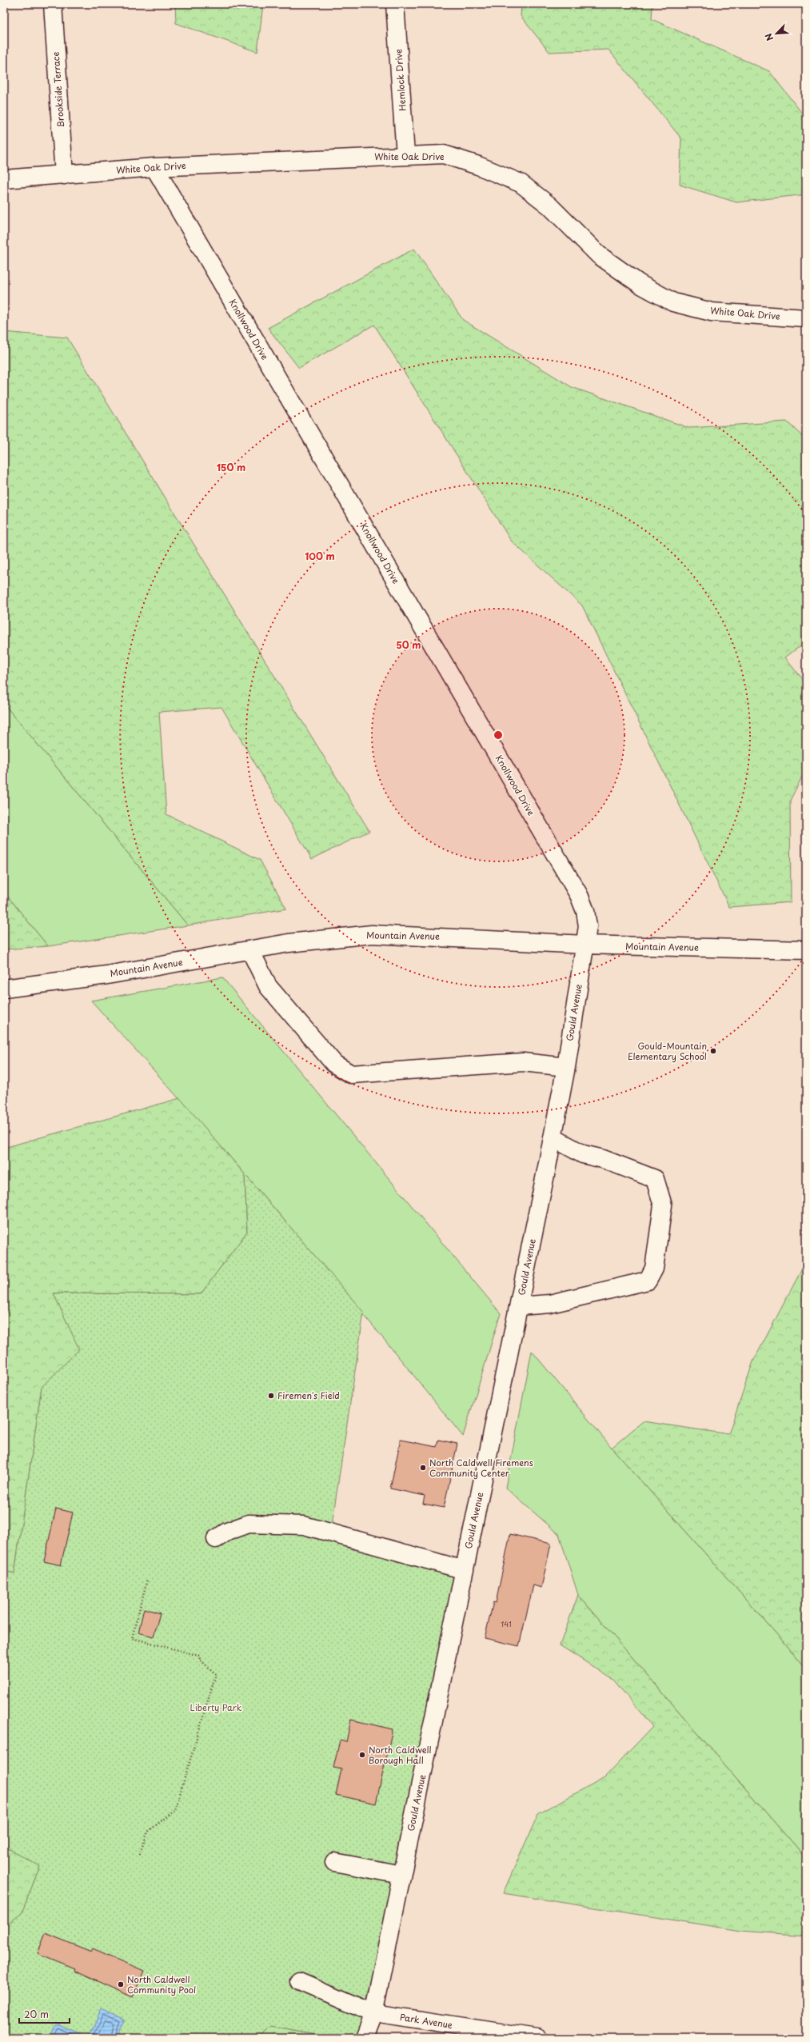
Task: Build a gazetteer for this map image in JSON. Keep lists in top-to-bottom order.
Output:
{
  "streets": {
    "street": [
      "Hemlock Drive",
      "Brookside Terrace",
      "White Oak Drive",
      "Knollwood Drive",
      "Mountain Avenue",
      "Gould Avenue",
      "Park Avenue"
    ]
  },
  "crossings": [
    ["Hemlock Drive", "White Oak Drive"],
    ["Brookside Terrace", "White Oak Drive"],
    ["White Oak Drive", "Knollwood Drive"],
    ["Knollwood Drive", "Mountain Avenue"],
    ["Knollwood Drive", "Gould Avenue"],
    ["Mountain Avenue", "Gould Avenue"],
    ["Gould Avenue", "Park Avenue"]
  ],
  "parks": ["Liberty Park"],
  "places": [
    "Gould-Mountain Elementary School",
    "Firemen's Field",
    "North Caldwell Firemens Community Center",
    "North Caldwell Borough Hall",
    "North Caldwell Community Pool"
  ],
  "house_numbers": ["141"],
  "scale_bar": "20 m",
  "north": "bottom left",
  "rings": ["150 m", "100 m", "50 m"]
}
